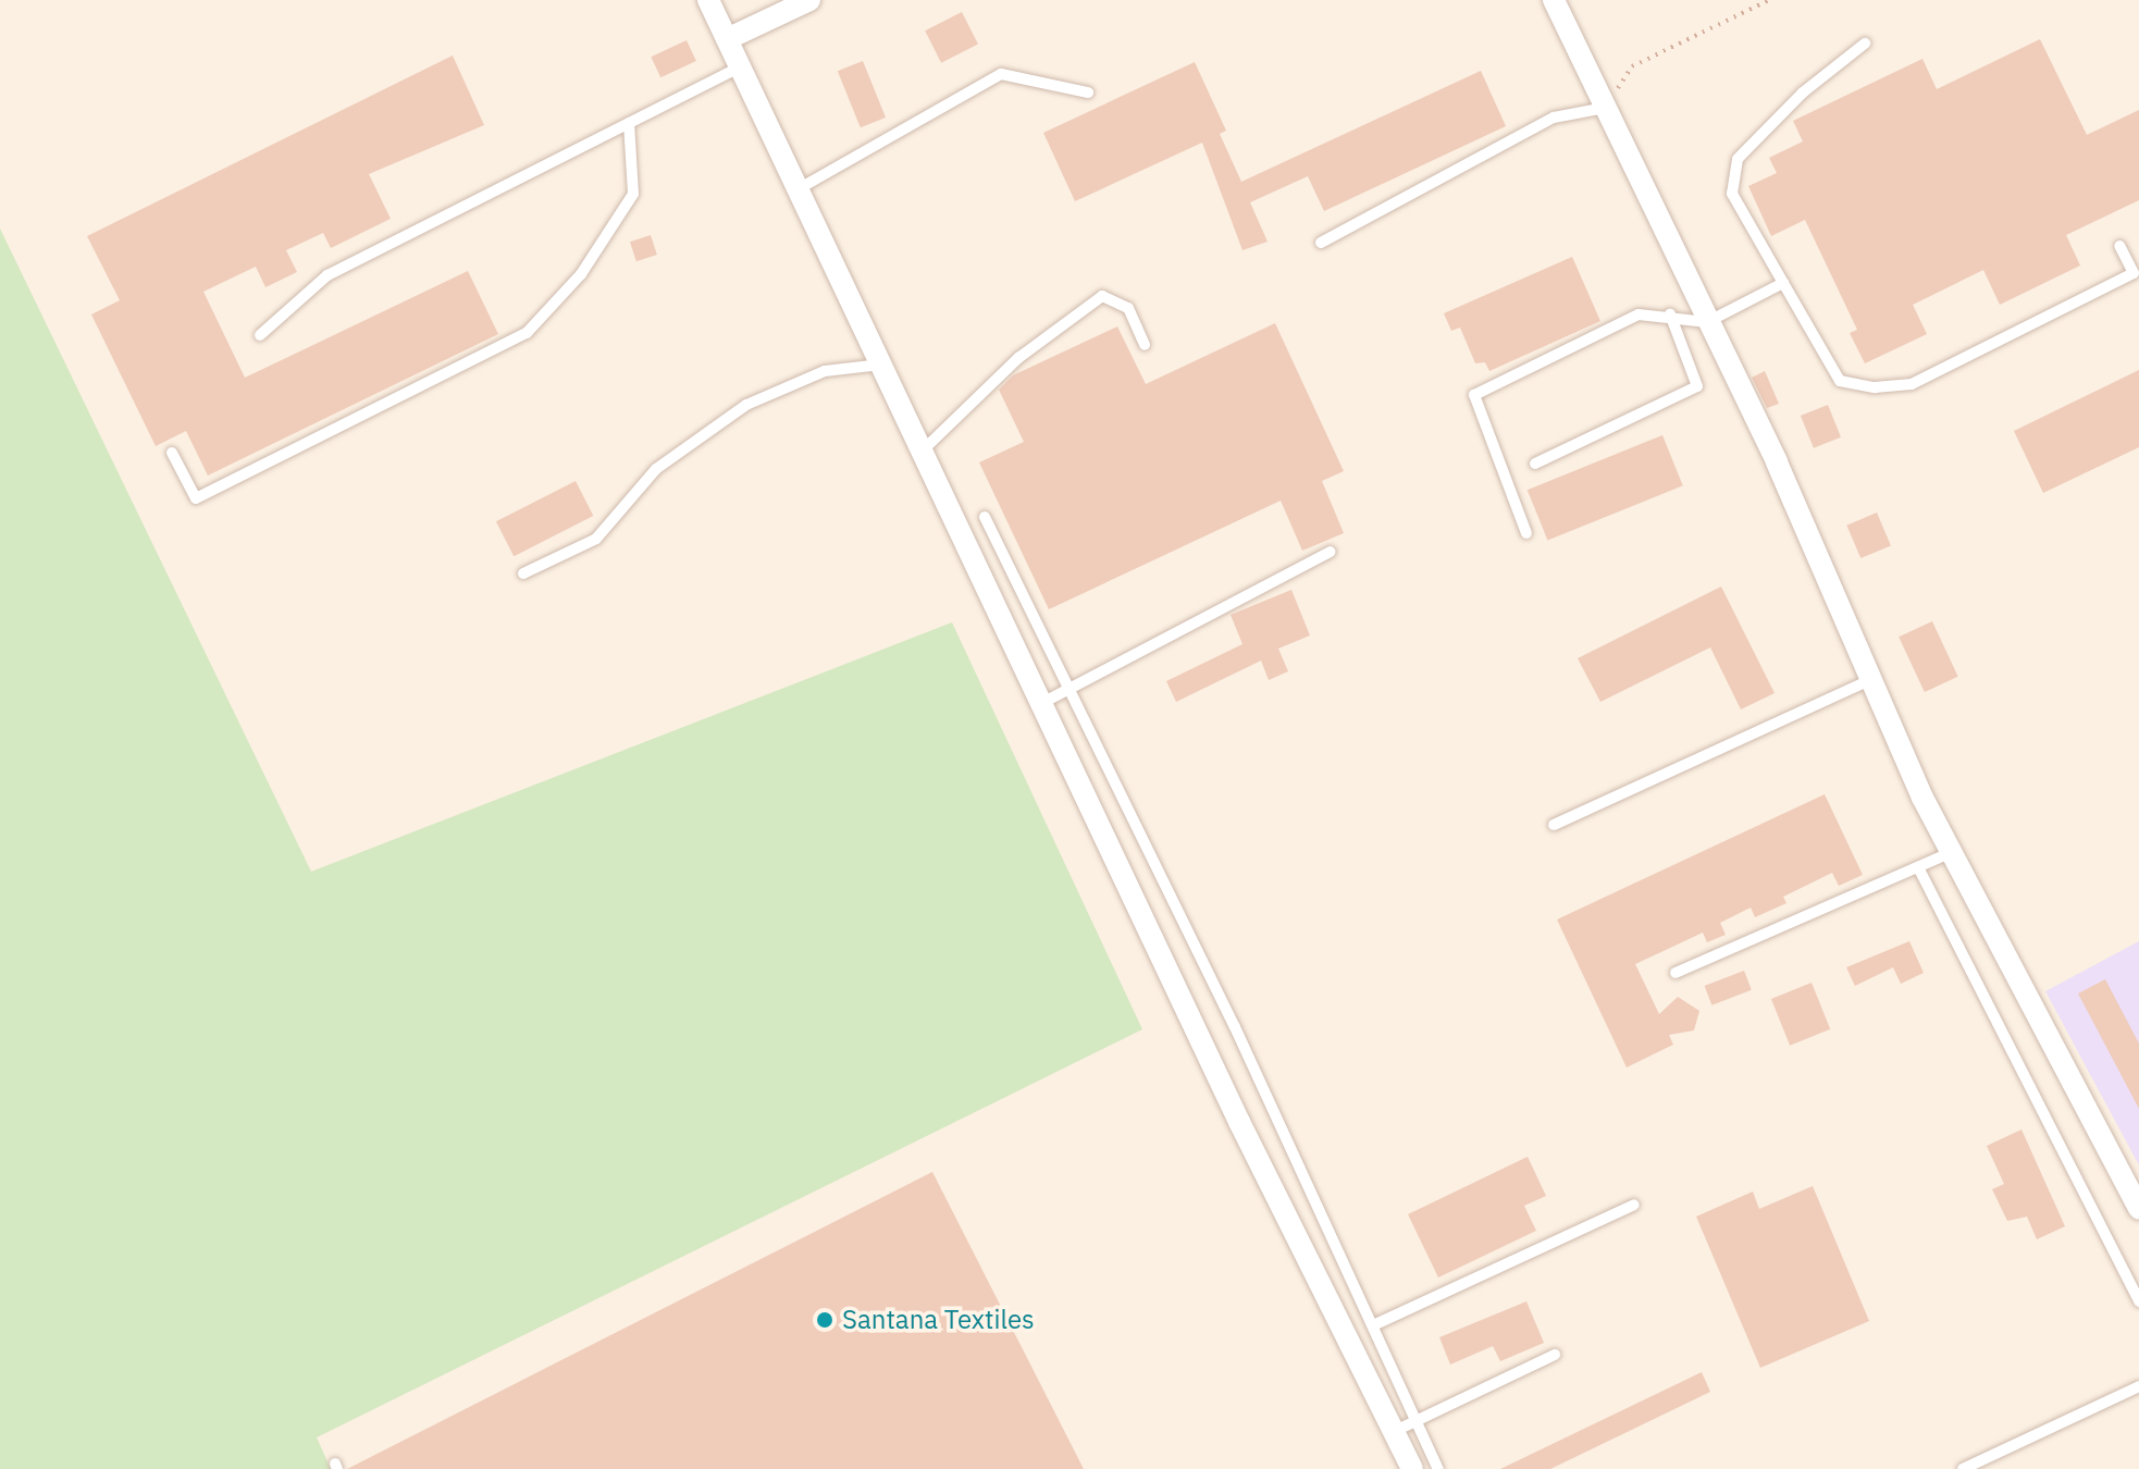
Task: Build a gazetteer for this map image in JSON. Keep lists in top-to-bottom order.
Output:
{
  "places": ["Santana Textiles"]
}
